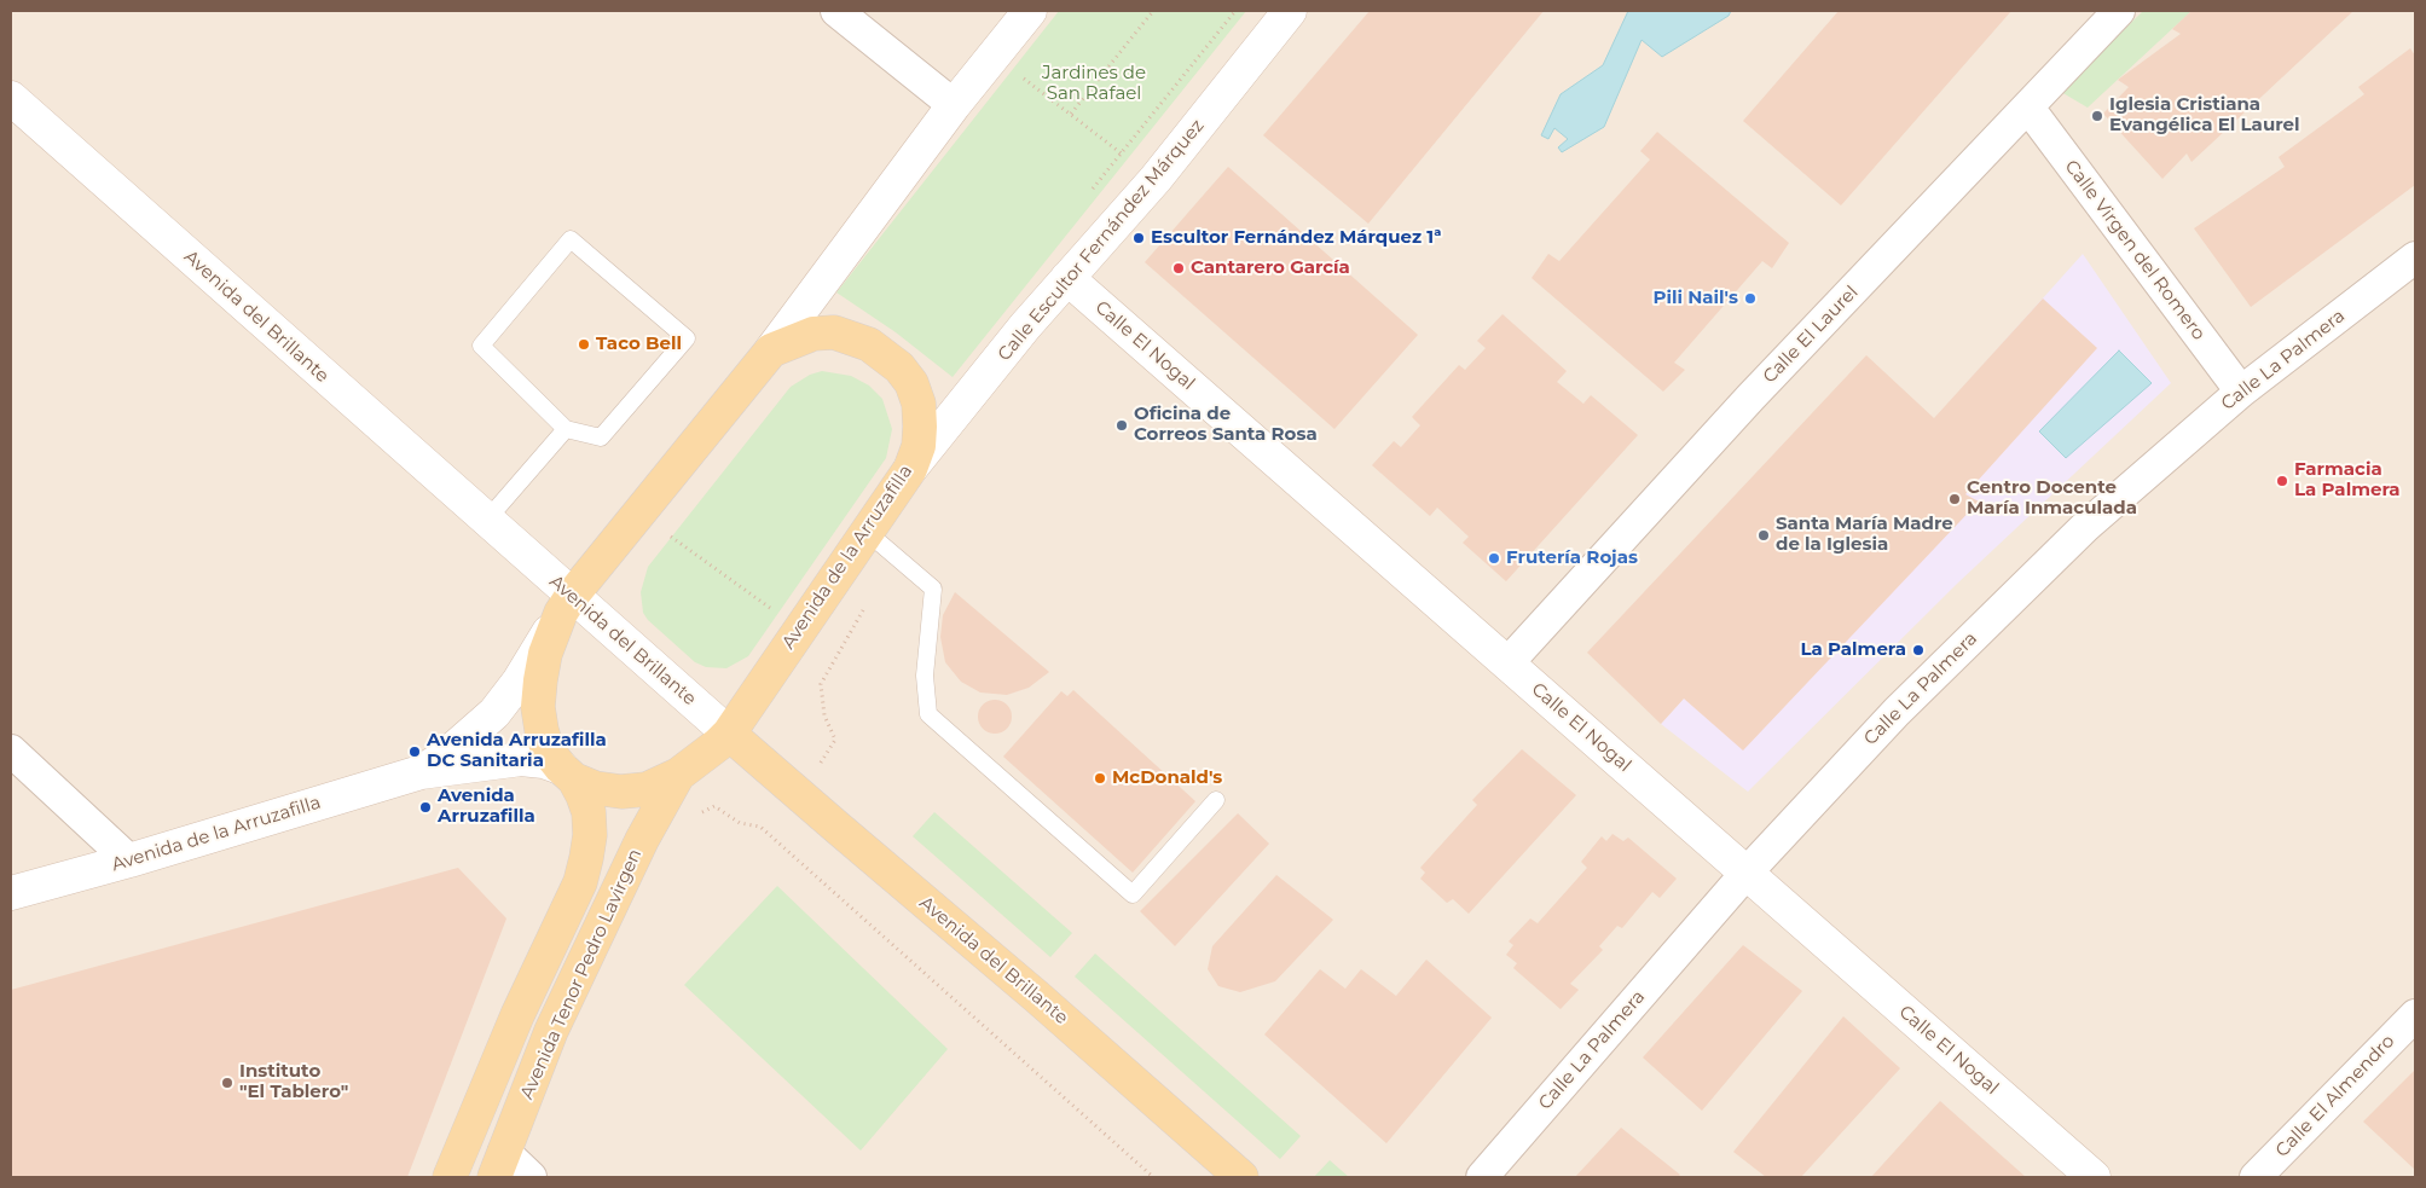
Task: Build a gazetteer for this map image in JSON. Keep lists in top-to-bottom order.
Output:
{
  "streets": {
    "main road": [
      "Calle Escultor Fernández Márquez",
      "Avenida del Brillante",
      "Calle El Nogal",
      "Avenida de la Arruzafilla",
      "Avenida Tenor Pedro Lavirgen"
    ],
    "street": [
      "Calle Virgen del Romero",
      "Calle El Laurel",
      "Calle La Palmera",
      "Calle El Almendro"
    ]
  },
  "crossings": [
    ["Calle Escultor Fernández Márquez", "Calle El Nogal"],
    ["Calle Escultor Fernández Márquez", "Avenida de la Arruzafilla"],
    ["Calle Virgen del Romero", "Calle El Laurel"],
    ["Calle Virgen del Romero", "Calle La Palmera"],
    ["Avenida del Brillante", "Avenida de la Arruzafilla"],
    ["Calle El Laurel", "Calle El Nogal"],
    ["Calle El Nogal", "Calle La Palmera"],
    ["Avenida de la Arruzafilla", "Avenida Tenor Pedro Lavirgen"]
  ],
  "parks": ["Jardines de San Rafael"],
  "places": [
    "Iglesia Cristiana Evangélica El Laurel",
    "Escultor Fernández Márquez 1ª",
    "Cantarero García",
    "Pili Nail's",
    "Taco Bell",
    "Oficina de Correos Santa Rosa",
    "Farmacia La Palmera",
    "Centro Docente María Inmaculada",
    "Santa María Madre de la Iglesia",
    "Frutería Rojas",
    "La Palmera",
    "Avenida Arruzafilla DC Sanitaria",
    "McDonald's",
    "Avenida Arruzafilla",
    "Instituto \"El Tablero\""
  ]
}
